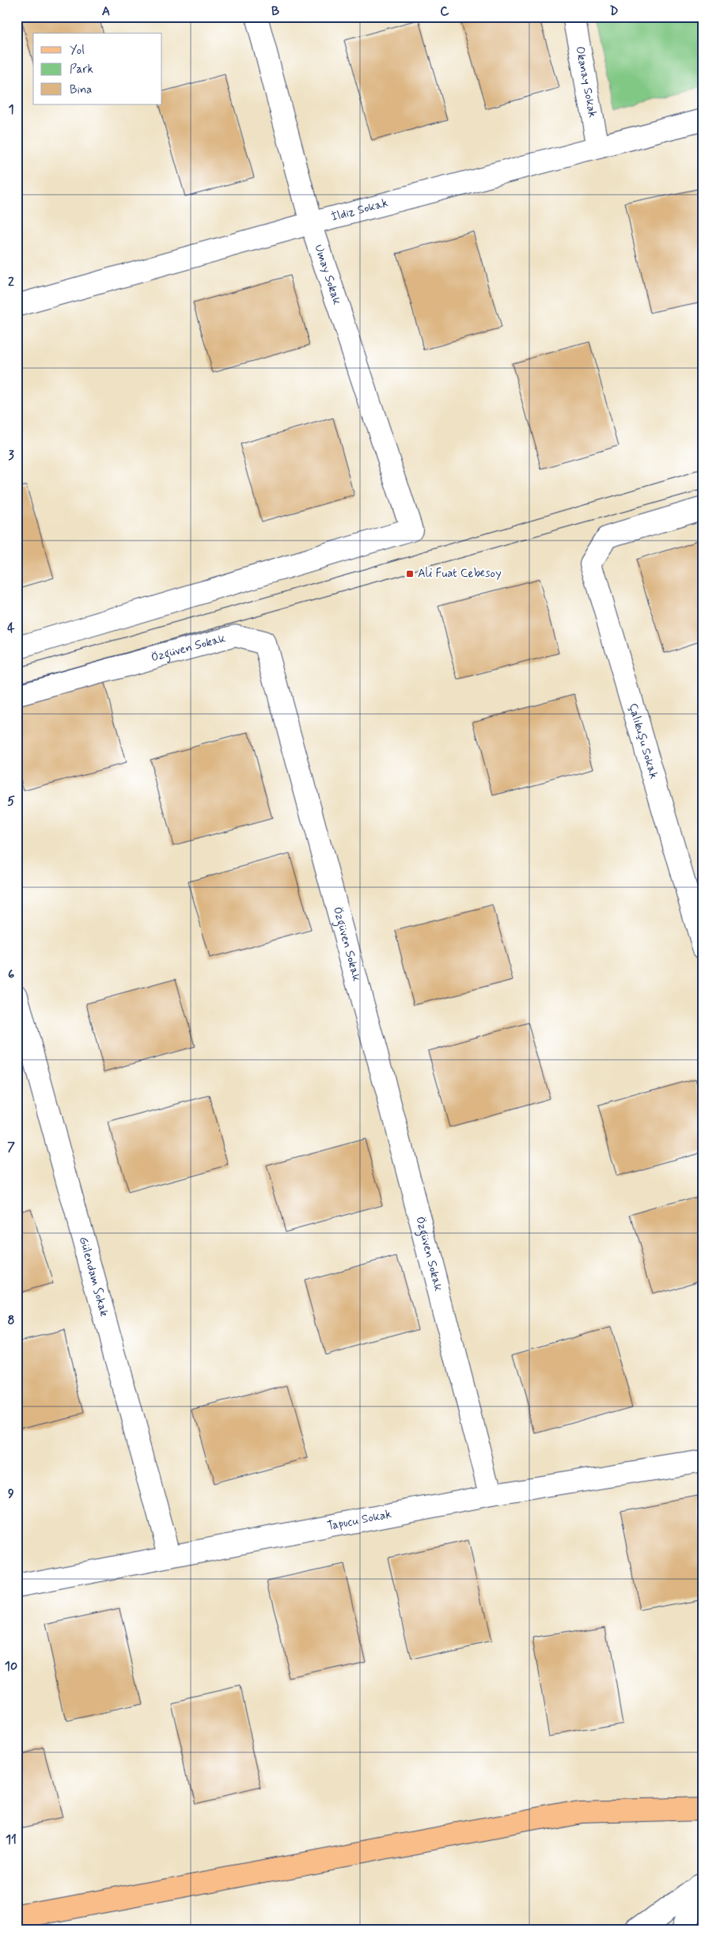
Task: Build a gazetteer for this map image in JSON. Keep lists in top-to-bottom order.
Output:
{
  "streets": {
    "street": [
      "Okanay Sokak",
      "İldiz Sokak",
      "Umay Sokak",
      "Özgüven Sokak",
      "Çalıkuşu Sokak",
      "Gülendam Sokak",
      "Tapucu Sokak"
    ]
  },
  "crossings": [
    ["Okanay Sokak", "İldiz Sokak"],
    ["İldiz Sokak", "Umay Sokak"],
    ["Özgüven Sokak", "Tapucu Sokak"],
    ["Gülendam Sokak", "Tapucu Sokak"]
  ],
  "places": {
    "transit": ["Ali Fuat Cebesoy"]
  },
  "legend": ["Yol", "Park", "Bina"],
  "grid": {
    "columns": [
      "A",
      "B",
      "C",
      "D"
    ],
    "rows": [
      "1",
      "2",
      "3",
      "4",
      "5",
      "6",
      "7",
      "8",
      "9",
      "10",
      "11"
    ]
  }
}
